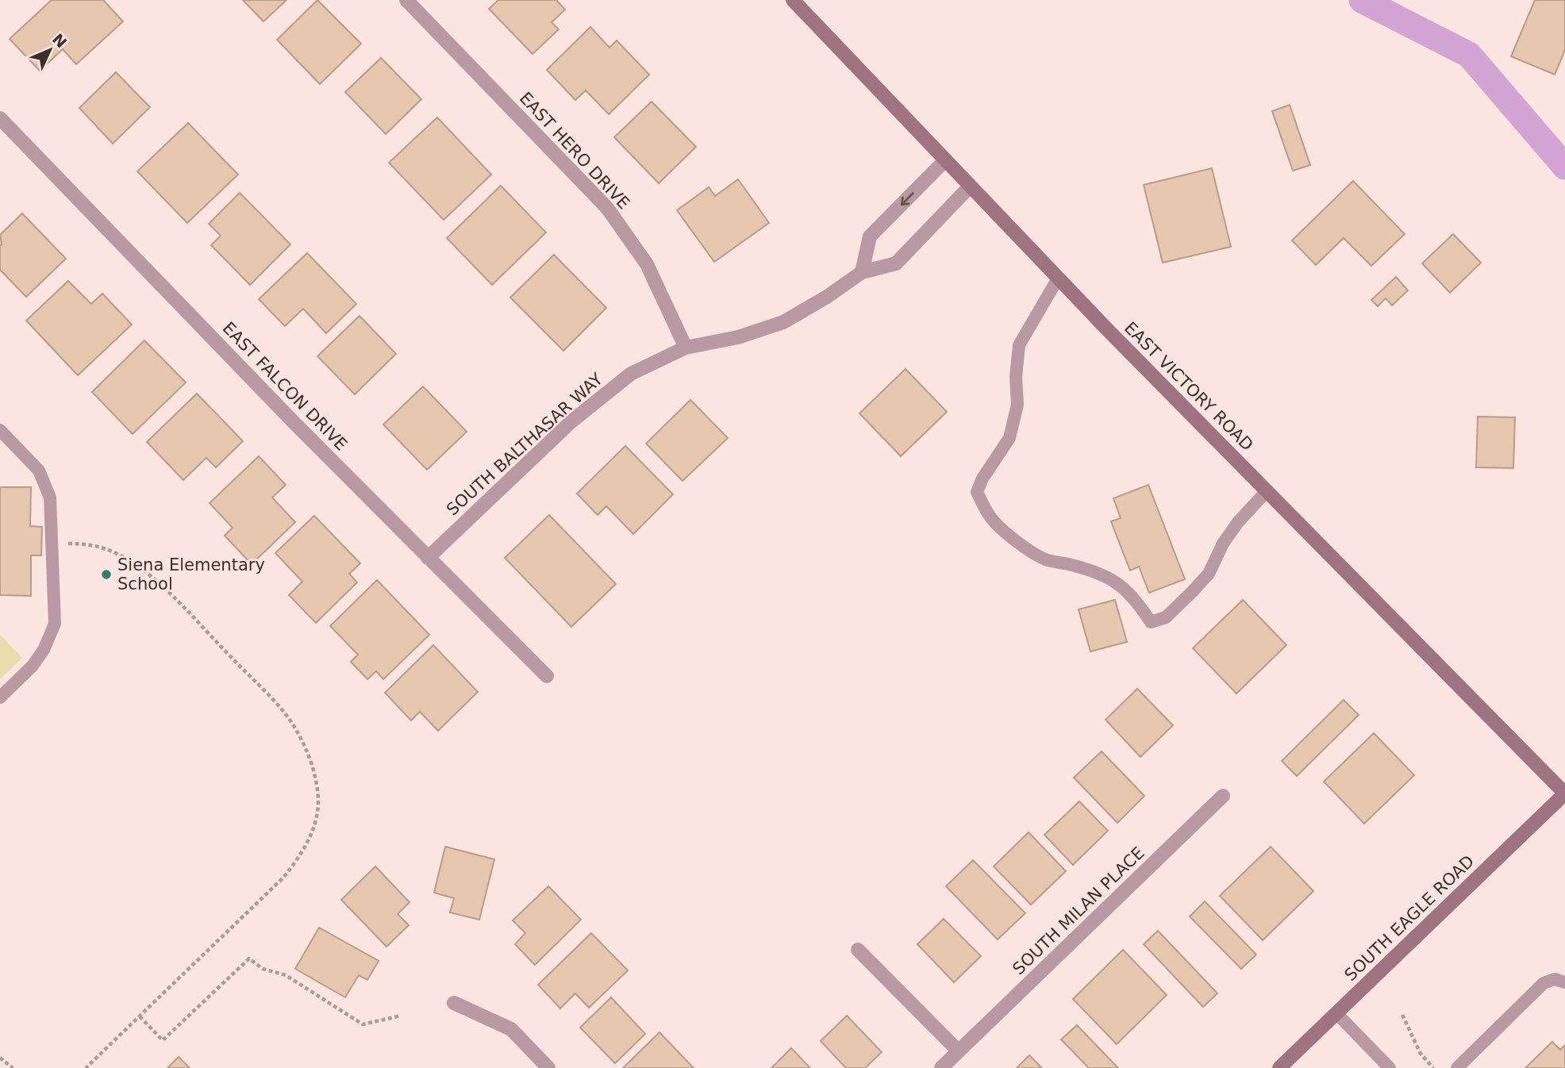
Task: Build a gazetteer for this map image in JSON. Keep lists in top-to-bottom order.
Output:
{
  "streets": {
    "main road": ["EAST VICTORY ROAD", "SOUTH EAGLE ROAD"],
    "street": [
      "EAST HERO DRIVE",
      "EAST FALCON DRIVE",
      "SOUTH BALTHASAR WAY",
      "SOUTH MILAN PLACE"
    ]
  },
  "crossings": [
    ["EAST HERO DRIVE", "SOUTH BALTHASAR WAY"],
    ["EAST FALCON DRIVE", "SOUTH BALTHASAR WAY"],
    ["EAST VICTORY ROAD", "SOUTH BALTHASAR WAY"],
    ["EAST VICTORY ROAD", "SOUTH EAGLE ROAD"]
  ],
  "places": ["Siena Elementary School"],
  "north": "top right"
}
